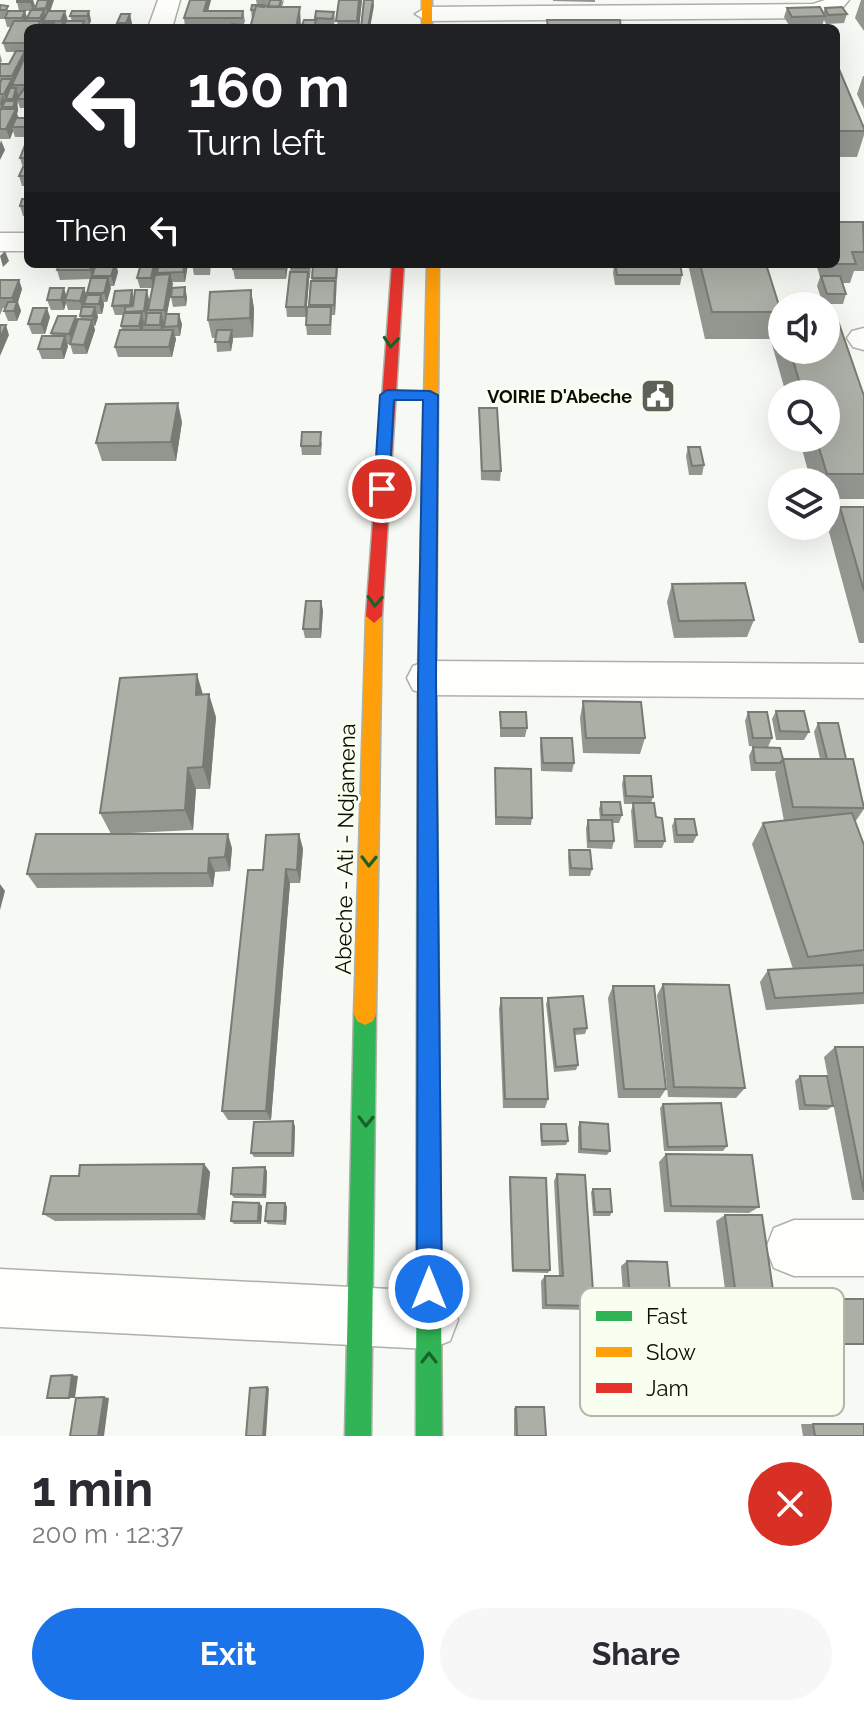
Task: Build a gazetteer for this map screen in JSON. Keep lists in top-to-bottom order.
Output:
{
  "streets": {
    "highway": ["Abeche - Ati - Ndjamena"]
  },
  "places": {
    "public building": ["VOIRIE D'Abeche"]
  },
  "legend": ["Fast", "Slow", "Jam"],
  "page": {
    "turn": ["160 m", "Turn left"],
    "then": "Then",
    "heading": ["1 min", "200 m · 12:37"],
    "buttons": ["Exit", "Share"]
  }
}
